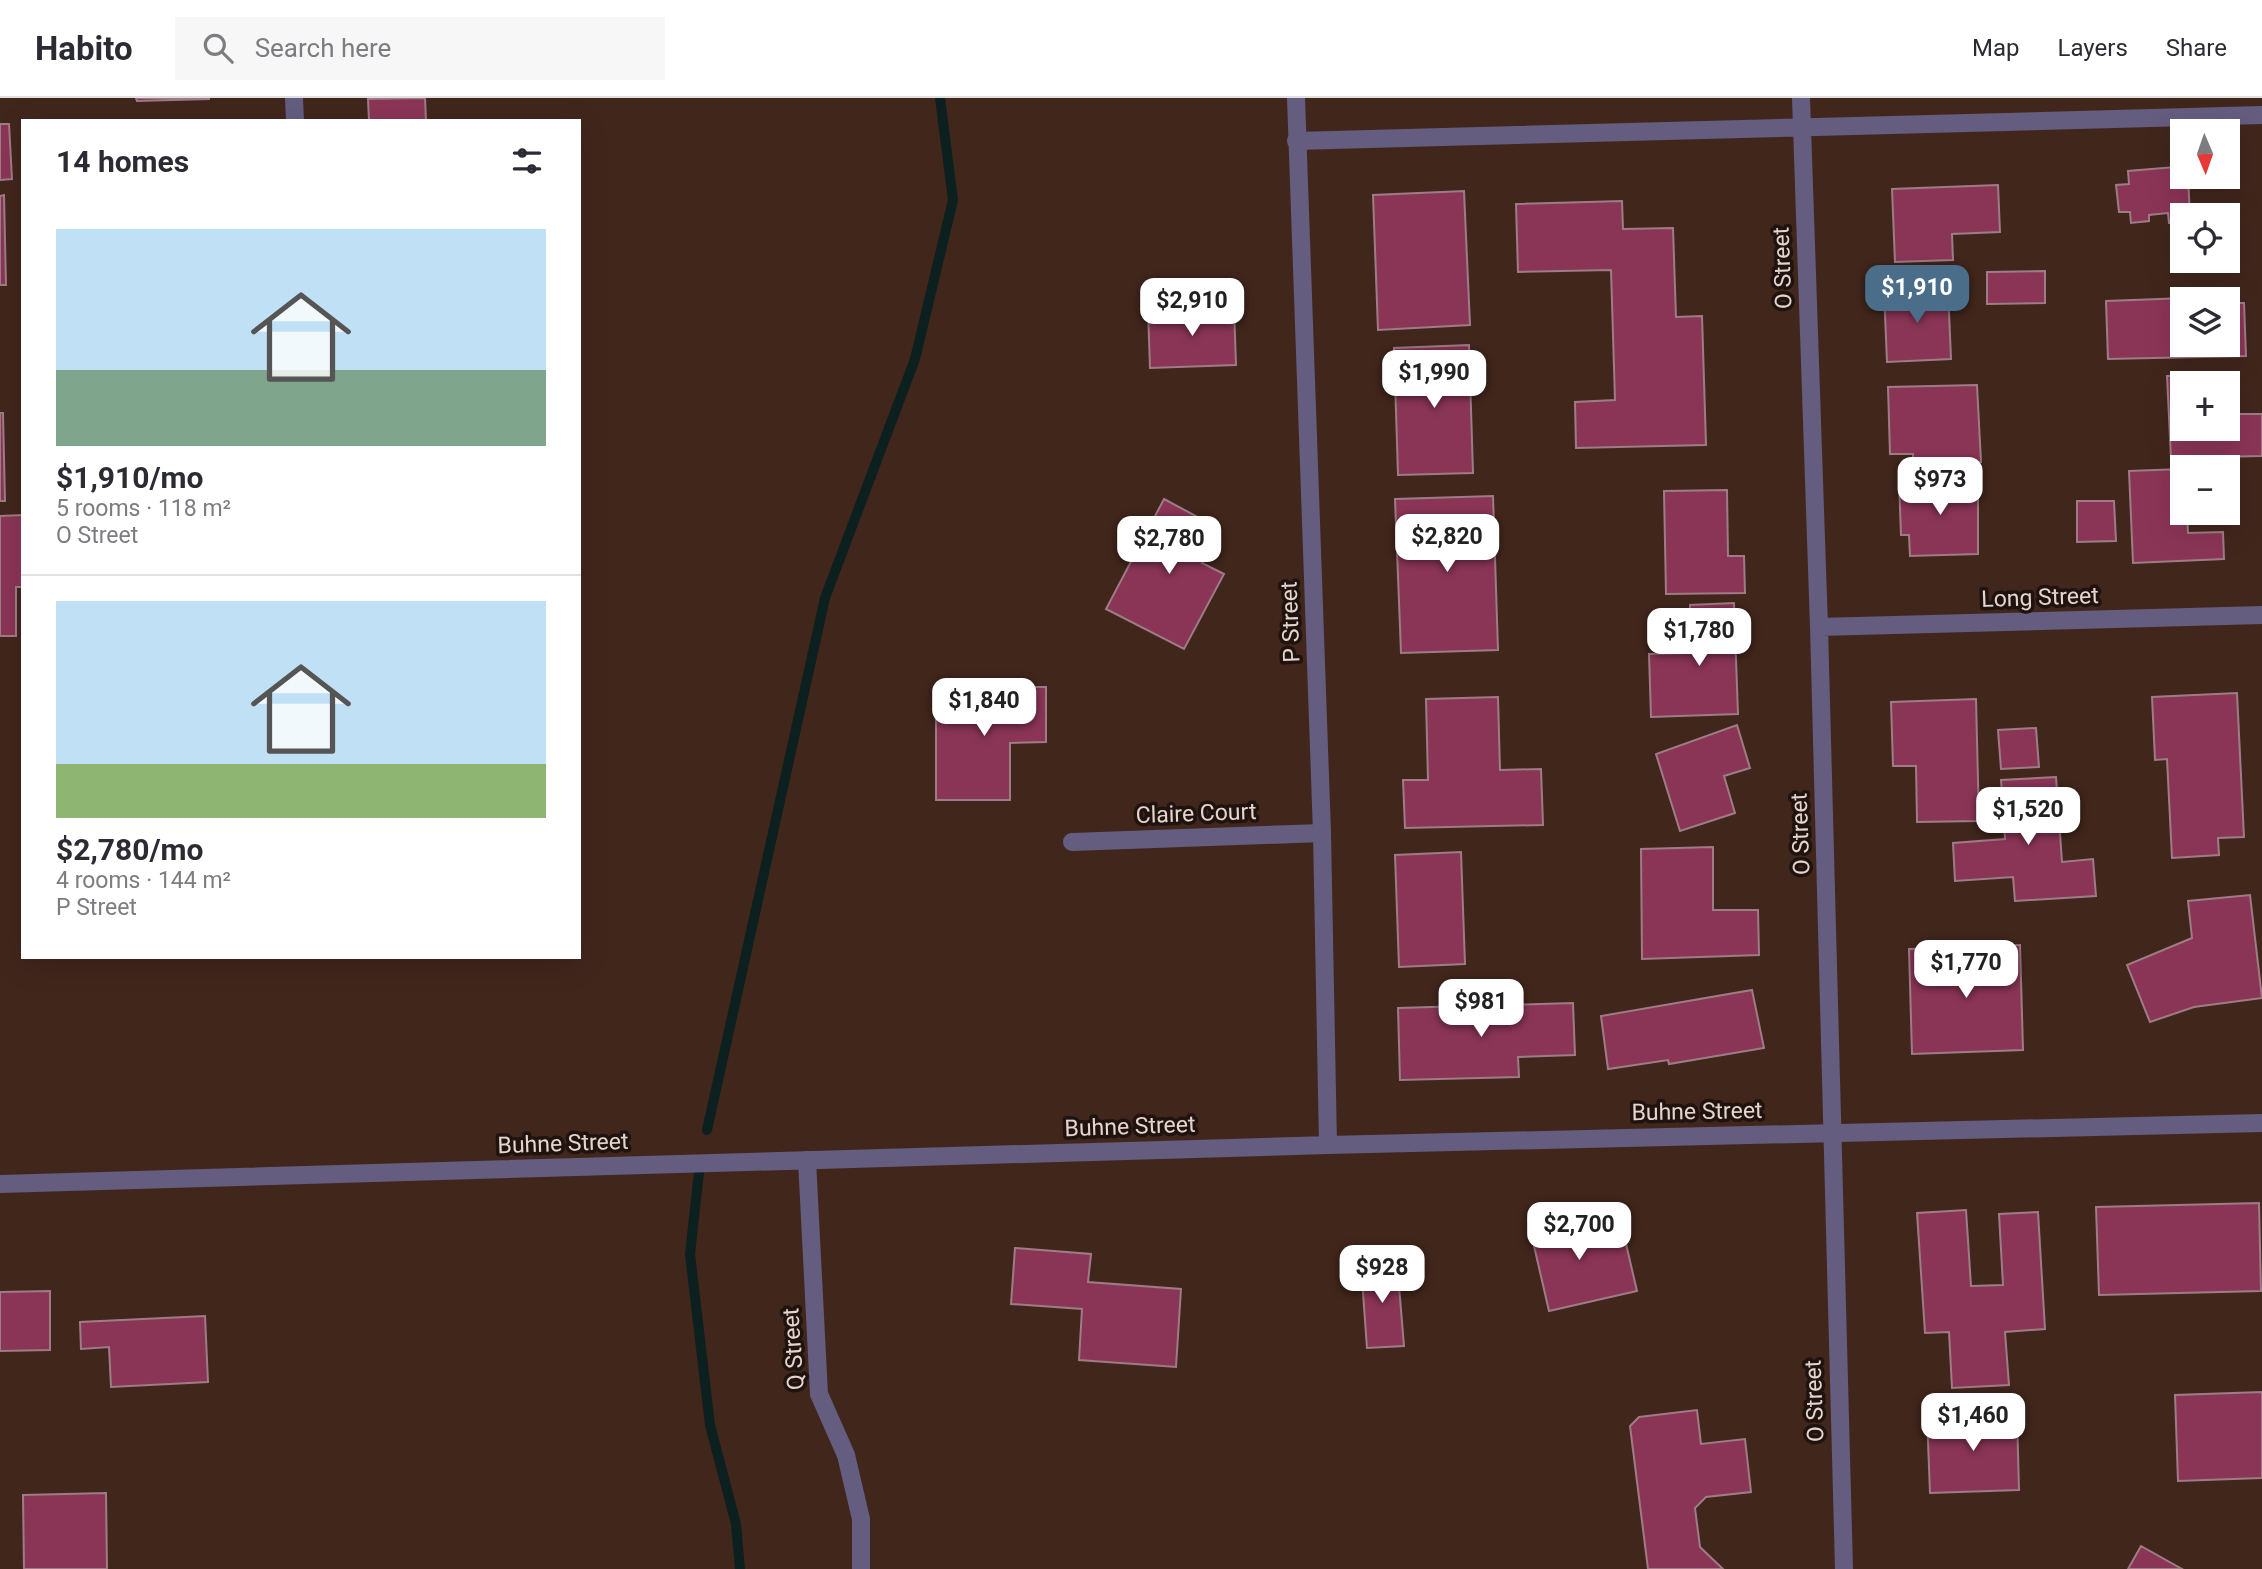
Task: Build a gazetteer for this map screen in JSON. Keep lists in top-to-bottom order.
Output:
{
  "streets": {
    "street": [
      "O Street",
      "Long Street",
      "P Street",
      "Claire Court",
      "Buhne Street",
      "Q Street"
    ]
  },
  "crossings": [
    ["O Street", "Long Street"],
    ["O Street", "Buhne Street"],
    ["P Street", "Claire Court"],
    ["P Street", "Buhne Street"],
    ["Buhne Street", "Q Street"]
  ],
  "north": "bottom",
  "page": {
    "header": "Habito",
    "search": "Search here",
    "nav": ["Map", "Layers", "Share"],
    "map_buttons": ["+", "−"],
    "heading": "14 homes",
    "list": [
      {
        "name": "$1,910/mo",
        "note": "5 rooms · 118 m² · O Street"
      },
      {
        "name": "$2,780/mo",
        "note": "4 rooms · 144 m² · P Street"
      }
    ],
    "price": [
      "$1,910",
      "$2,910",
      "$1,990",
      "$973",
      "$2,820",
      "$2,780",
      "$1,780",
      "$1,840",
      "$1,520",
      "$1,770",
      "$981",
      "$2,700",
      "$928",
      "$1,460"
    ]
  }
}
